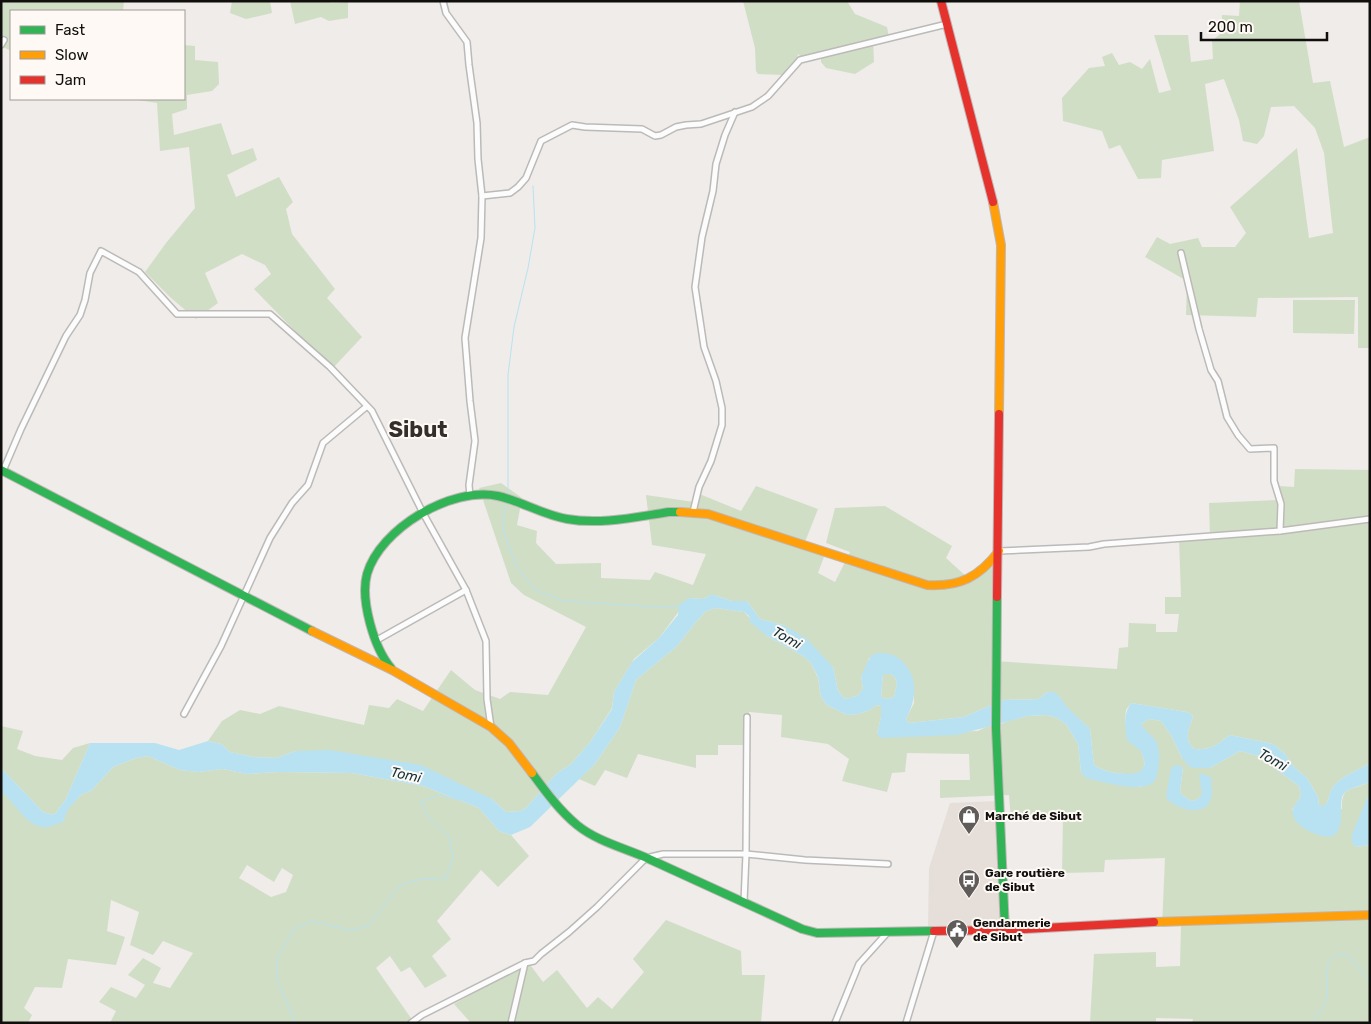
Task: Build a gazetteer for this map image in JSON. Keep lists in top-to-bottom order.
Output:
{
  "districts": ["Sibut"],
  "water": ["Tomi"],
  "places": {
    "shop": ["Marché de Sibut"],
    "bus stop": ["Gare routière de Sibut"],
    "public building": ["Gendarmerie de Sibut"]
  },
  "legend": ["Fast", "Slow", "Jam"],
  "scale_bar": "200 m"
}
